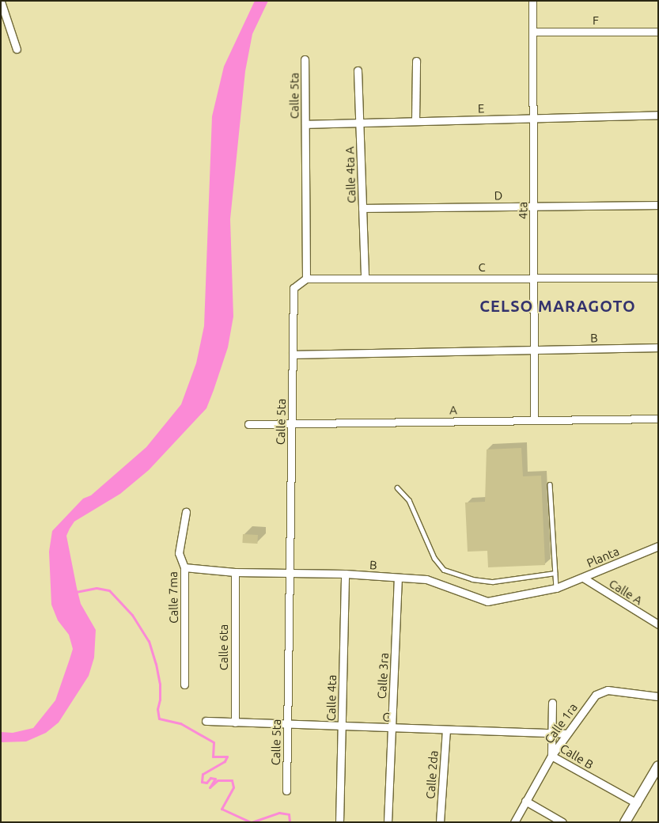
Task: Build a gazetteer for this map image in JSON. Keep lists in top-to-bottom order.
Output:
{
  "streets": {
    "street": [
      "F",
      "Calle 5ta",
      "E",
      "Calle 4ta A",
      "D",
      "4ta",
      "C",
      "B",
      "A",
      "Planta",
      "Calle A",
      "Calle 7ma",
      "Calle 6ta",
      "Calle 3ra",
      "Calle 4ta",
      "Calle 1ra",
      "Calle B",
      "Calle 2da"
    ]
  },
  "crossings": [
    ["F", "4ta"],
    ["Calle 5ta", "E"],
    ["Calle 5ta", "C"],
    ["Calle 5ta", "B"],
    ["Calle 5ta", "A"],
    ["E", "Calle 4ta A"],
    ["E", "4ta"],
    ["Calle 4ta A", "D"],
    ["Calle 4ta A", "C"],
    ["D", "4ta"],
    ["4ta", "C"],
    ["4ta", "B"],
    ["4ta", "A"],
    ["C", "Calle 6ta"],
    ["C", "Calle 3ra"],
    ["C", "Calle 4ta"],
    ["C", "Calle 1ra"],
    ["C", "Calle B"],
    ["C", "Calle 2da"],
    ["B", "Planta"],
    ["B", "Calle 7ma"],
    ["B", "Calle 6ta"],
    ["B", "Calle 3ra"],
    ["B", "Calle 4ta"],
    ["Planta", "Calle A"],
    ["Calle 1ra", "Calle B"]
  ],
  "districts": ["CELSO MARAGOTO"]
}
